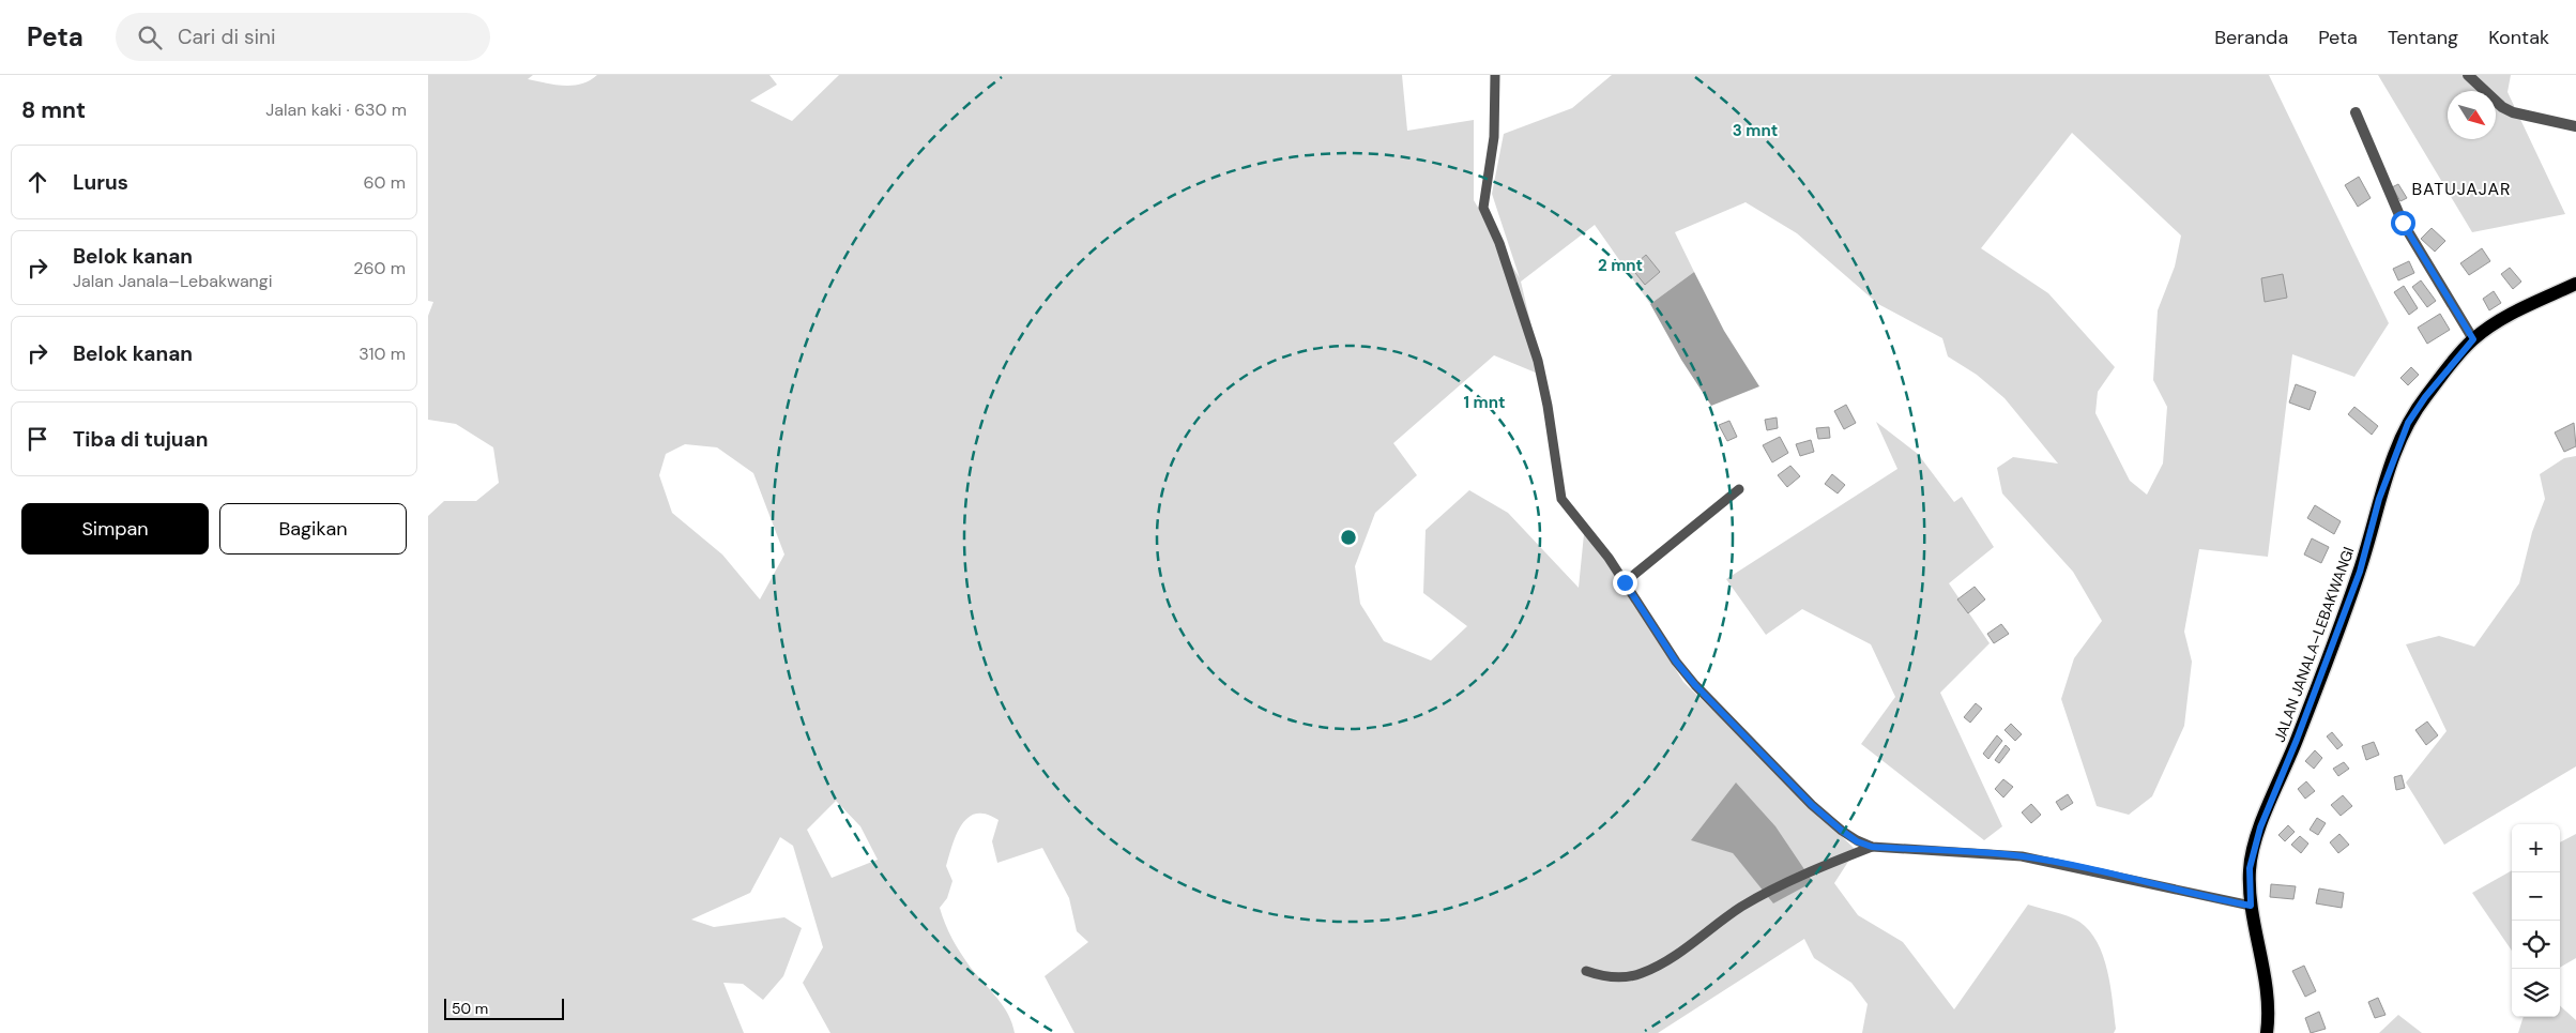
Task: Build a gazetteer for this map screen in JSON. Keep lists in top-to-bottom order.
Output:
{
  "streets": {
    "main road": ["JALAN JANALA–LEBAKWANGI"]
  },
  "districts": ["BATUJAJAR"],
  "scale_bar": "50 m",
  "north": "bottom right",
  "page": {
    "header": "Peta",
    "search": "Cari di sini",
    "nav": [
      "Beranda",
      "Peta",
      "Tentang",
      "Kontak"
    ],
    "heading": ["8 mnt", "Jalan kaki · 630 m"],
    "list": [
      ["Lurus", "60 m"],
      ["Belok kanan", "Jalan Janala–Lebakwangi", "260 m"],
      ["Belok kanan", "310 m"],
      "Tiba di tujuan"
    ],
    "buttons": ["Simpan", "Bagikan"],
    "map_buttons": ["+", "−"],
    "scale": "50 m"
  },
  "rings": ["3 mnt", "2 mnt", "1 mnt"]
}
